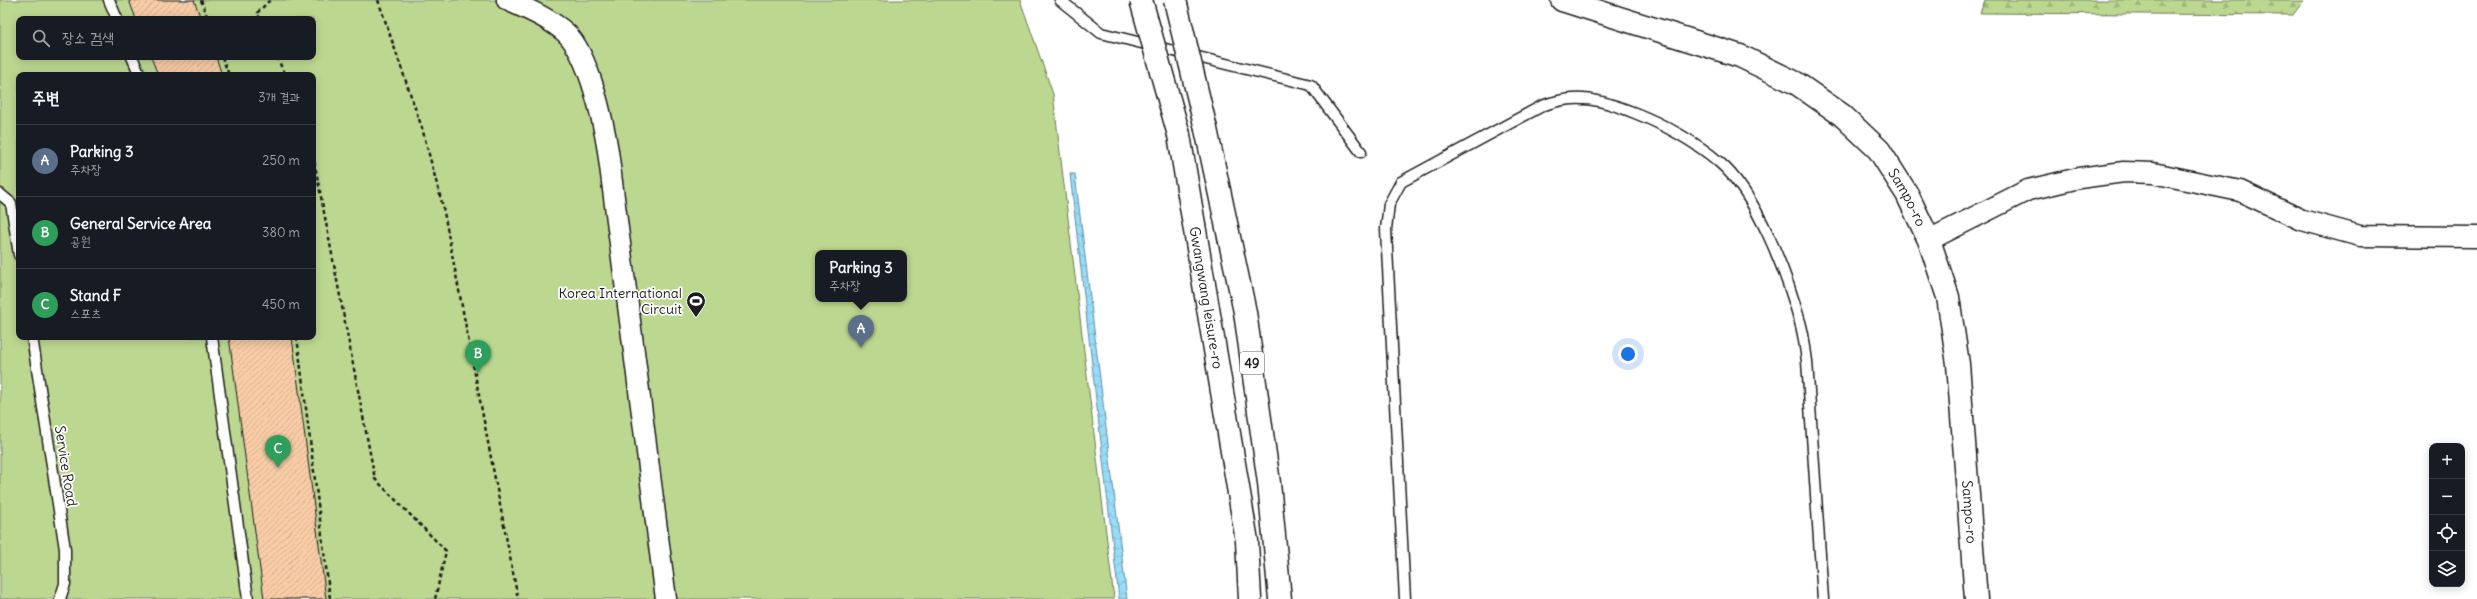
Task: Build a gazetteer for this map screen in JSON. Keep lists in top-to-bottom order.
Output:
{
  "streets": {
    "main road": ["Sampo-ro", "Gwangwang leisure-ro", "49"],
    "lane": ["Service Road"]
  },
  "places": {
    "sports": ["Korea International Circuit"]
  },
  "page": {
    "search": "장소 검색",
    "heading": ["주변", "3개 결과"],
    "list": [
      {
        "mark": "A",
        "name": "Parking 3",
        "note": "주차장",
        "value": "250 m"
      },
      {
        "mark": "B",
        "name": "General Service Area",
        "note": "공원",
        "value": "380 m"
      },
      {
        "mark": "C",
        "name": "Stand F",
        "note": "스포츠",
        "value": "450 m"
      }
    ],
    "popup": ["Parking 3", "주차장"],
    "pins": ["A", "B", "C"],
    "map_buttons": ["+", "−"]
  }
}
